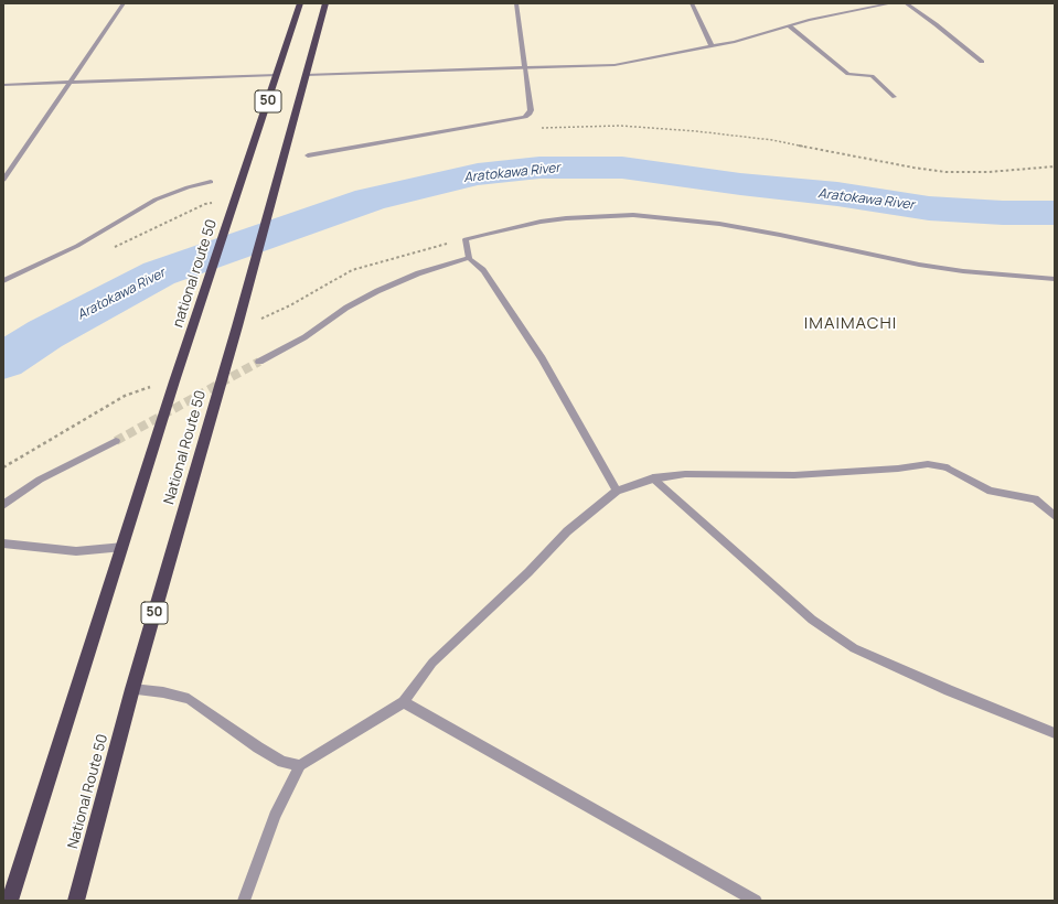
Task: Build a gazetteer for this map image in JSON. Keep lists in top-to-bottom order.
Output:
{
  "streets": {
    "highway": ["50", "national route 50", "National Route 50"]
  },
  "crossings": [
    ["50", "national route 50"],
    ["national route 50", "National Route 50"]
  ],
  "districts": ["IMAIMACHI"],
  "water": ["Aratokawa River"]
}
